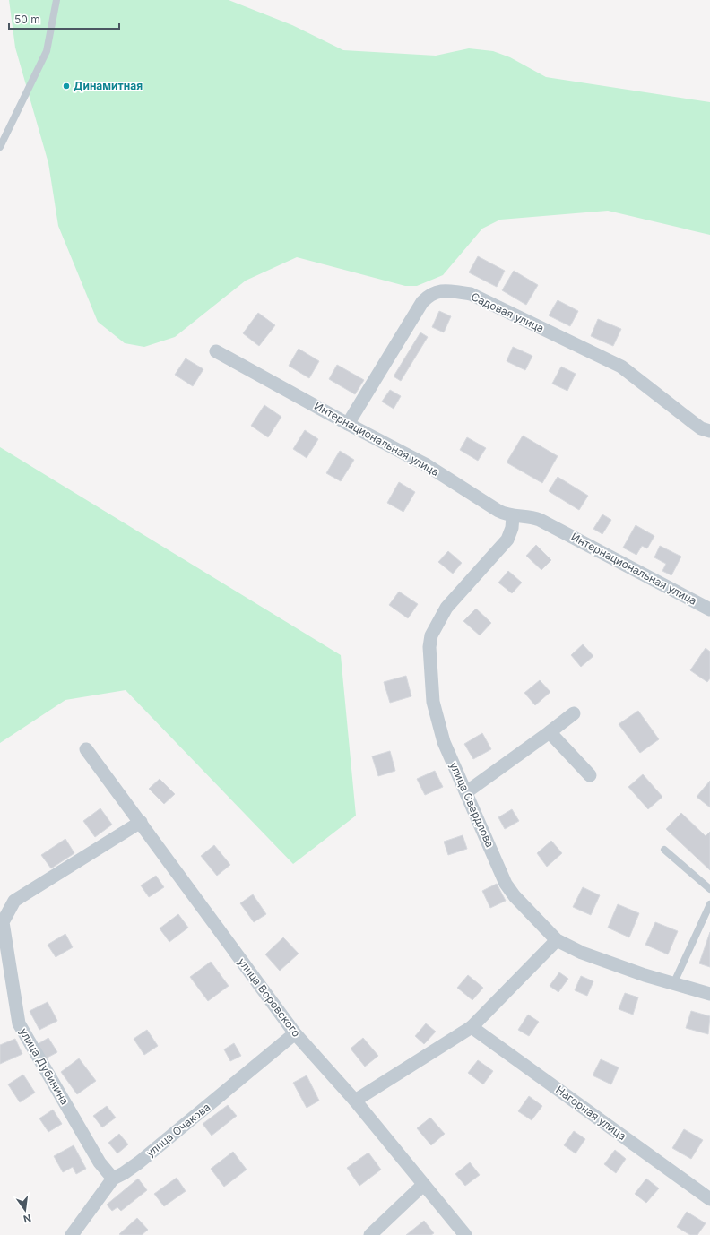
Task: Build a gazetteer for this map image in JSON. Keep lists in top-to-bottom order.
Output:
{
  "streets": {
    "street": [
      "Садовая улица",
      "Интернациональная улица",
      "улица Свердлова",
      "улица Воровского",
      "улица Дубинина",
      "Нагорная улица",
      "улица Очакова"
    ]
  },
  "crossings": [
    ["Садовая улица", "Интернациональная улица"],
    ["Интернациональная улица", "улица Свердлова"],
    ["улица Воровского", "улица Дубинина"],
    ["улица Воровского", "улица Очакова"],
    ["улица Дубинина", "улица Очакова"]
  ],
  "places": ["Динамитная"],
  "scale_bar": "50 m",
  "north": "bottom"
}
